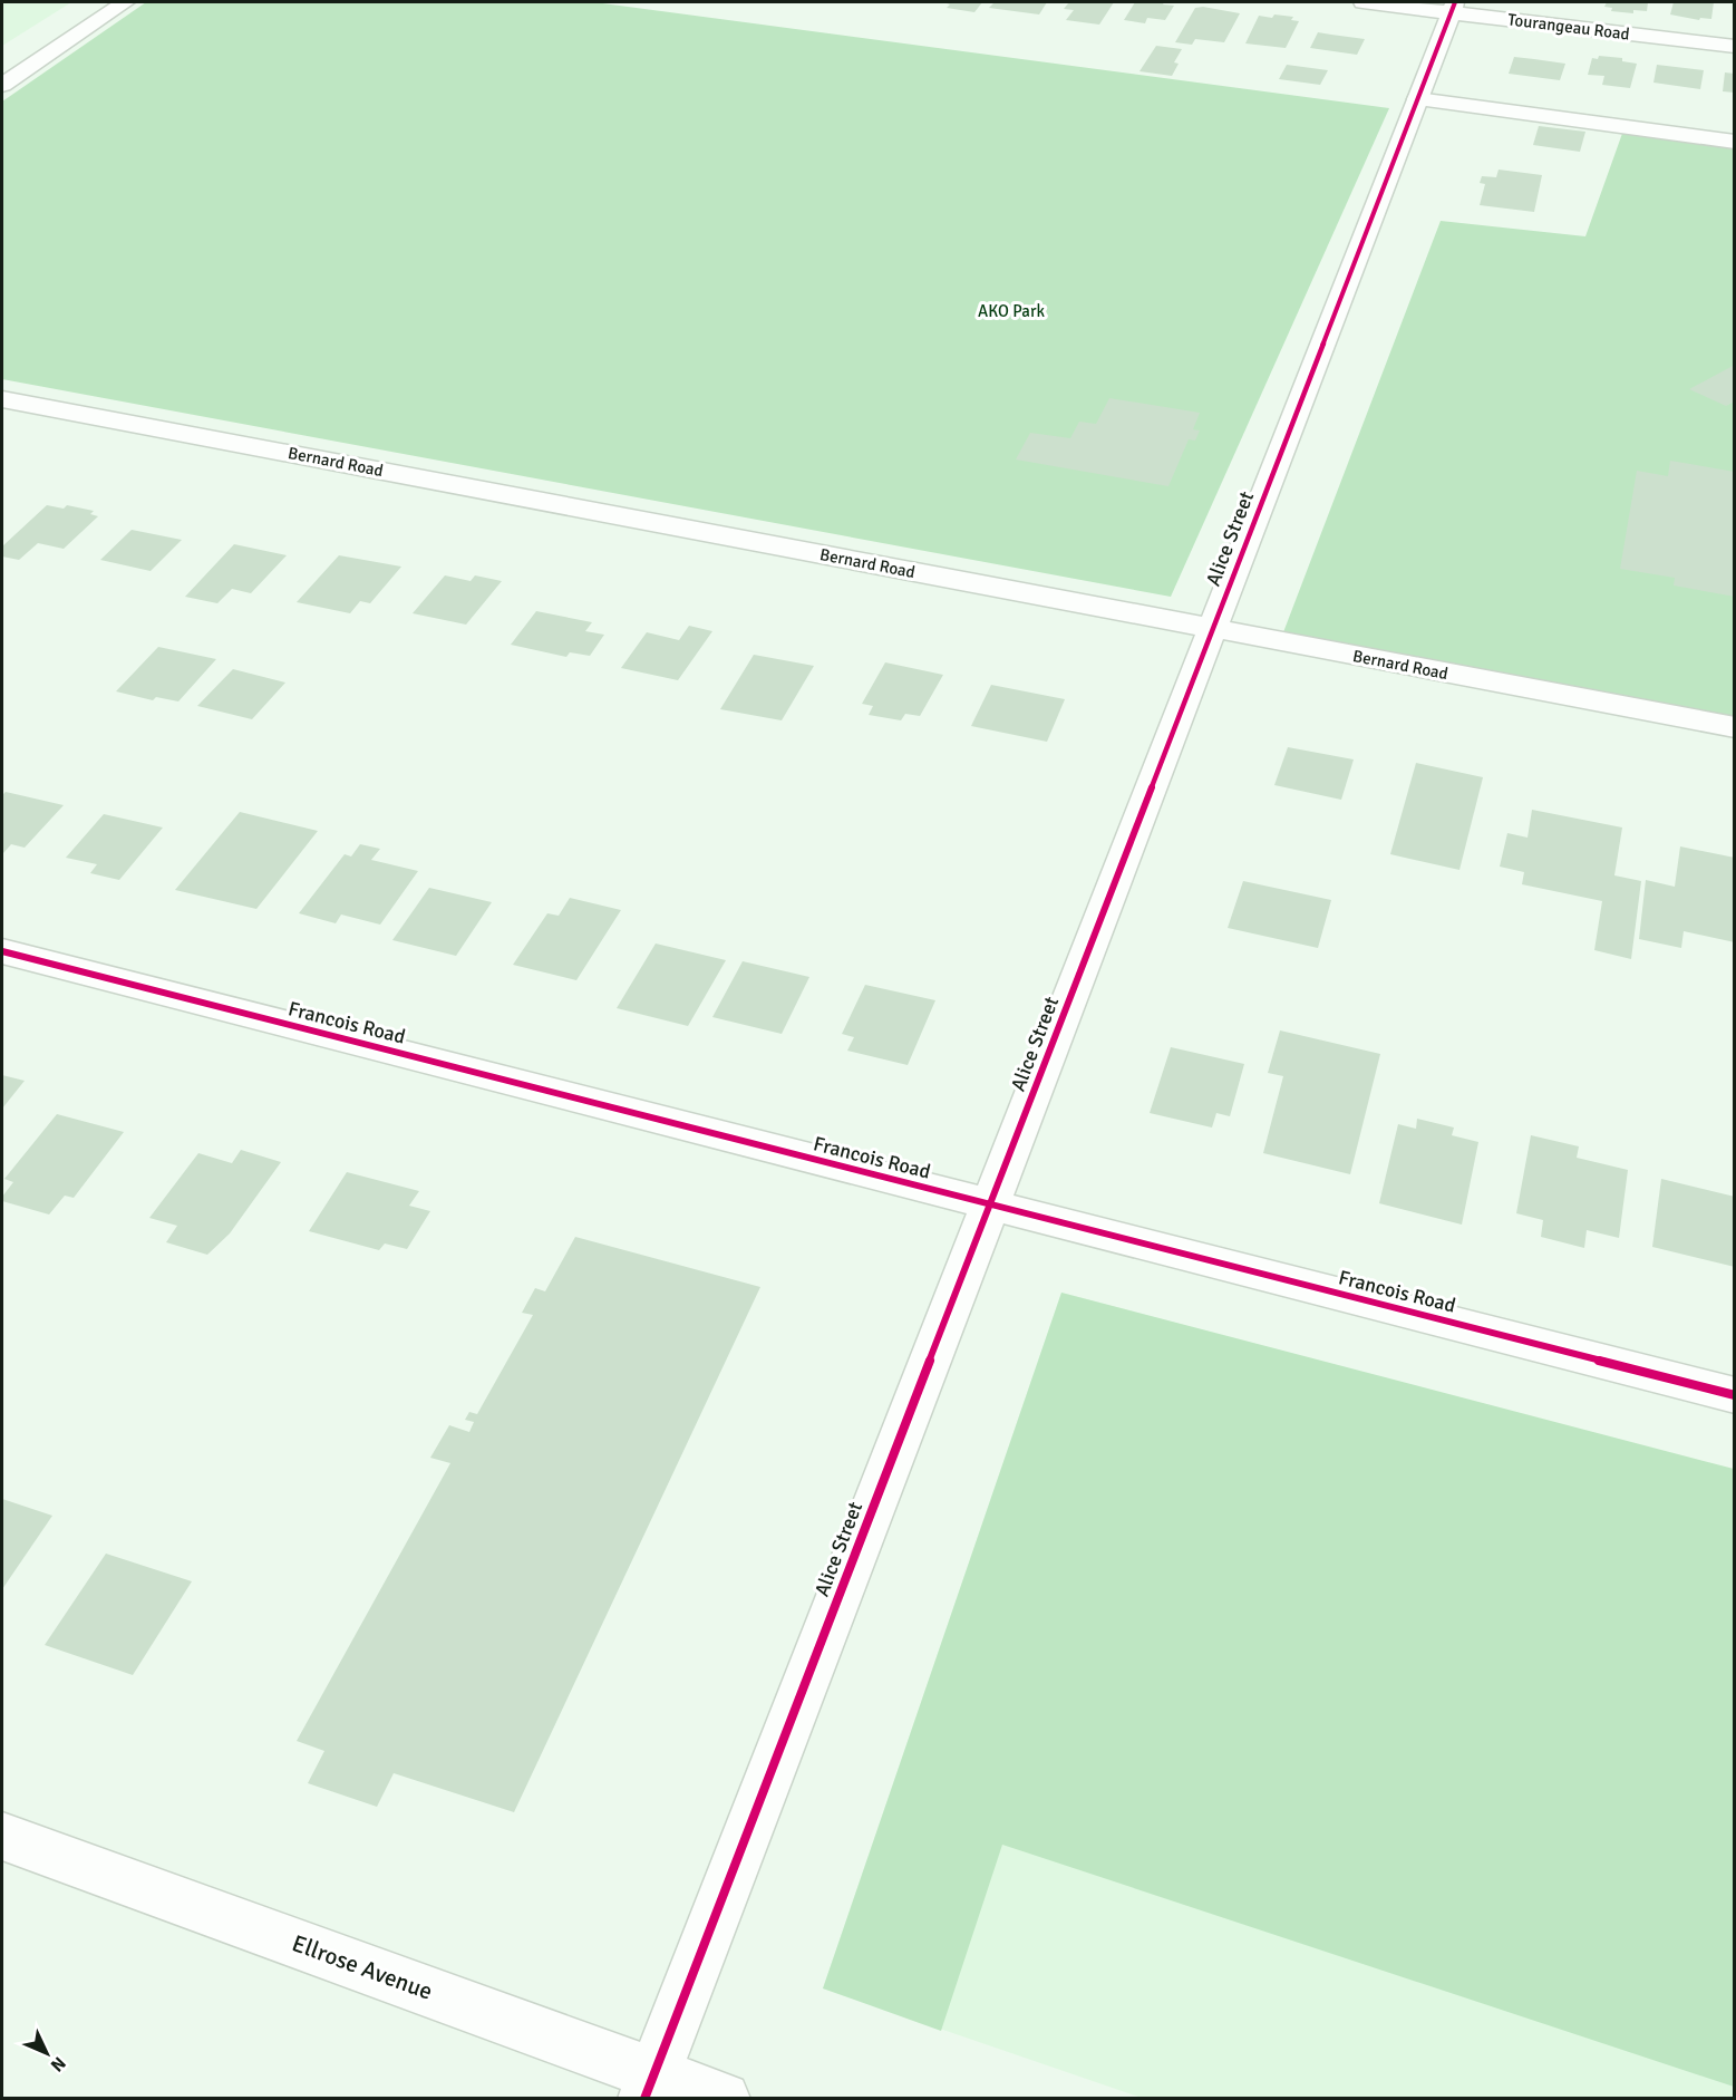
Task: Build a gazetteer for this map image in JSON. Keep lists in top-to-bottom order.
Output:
{
  "streets": {
    "street": [
      "Tourangeau Road",
      "Bernard Road",
      "Alice Street",
      "Francois Road",
      "Ellrose Avenue"
    ]
  },
  "crossings": [
    ["Tourangeau Road", "Alice Street"],
    ["Bernard Road", "Alice Street"],
    ["Alice Street", "Francois Road"],
    ["Alice Street", "Ellrose Avenue"]
  ],
  "parks": ["AKO Park"],
  "north": "bottom right"
}
